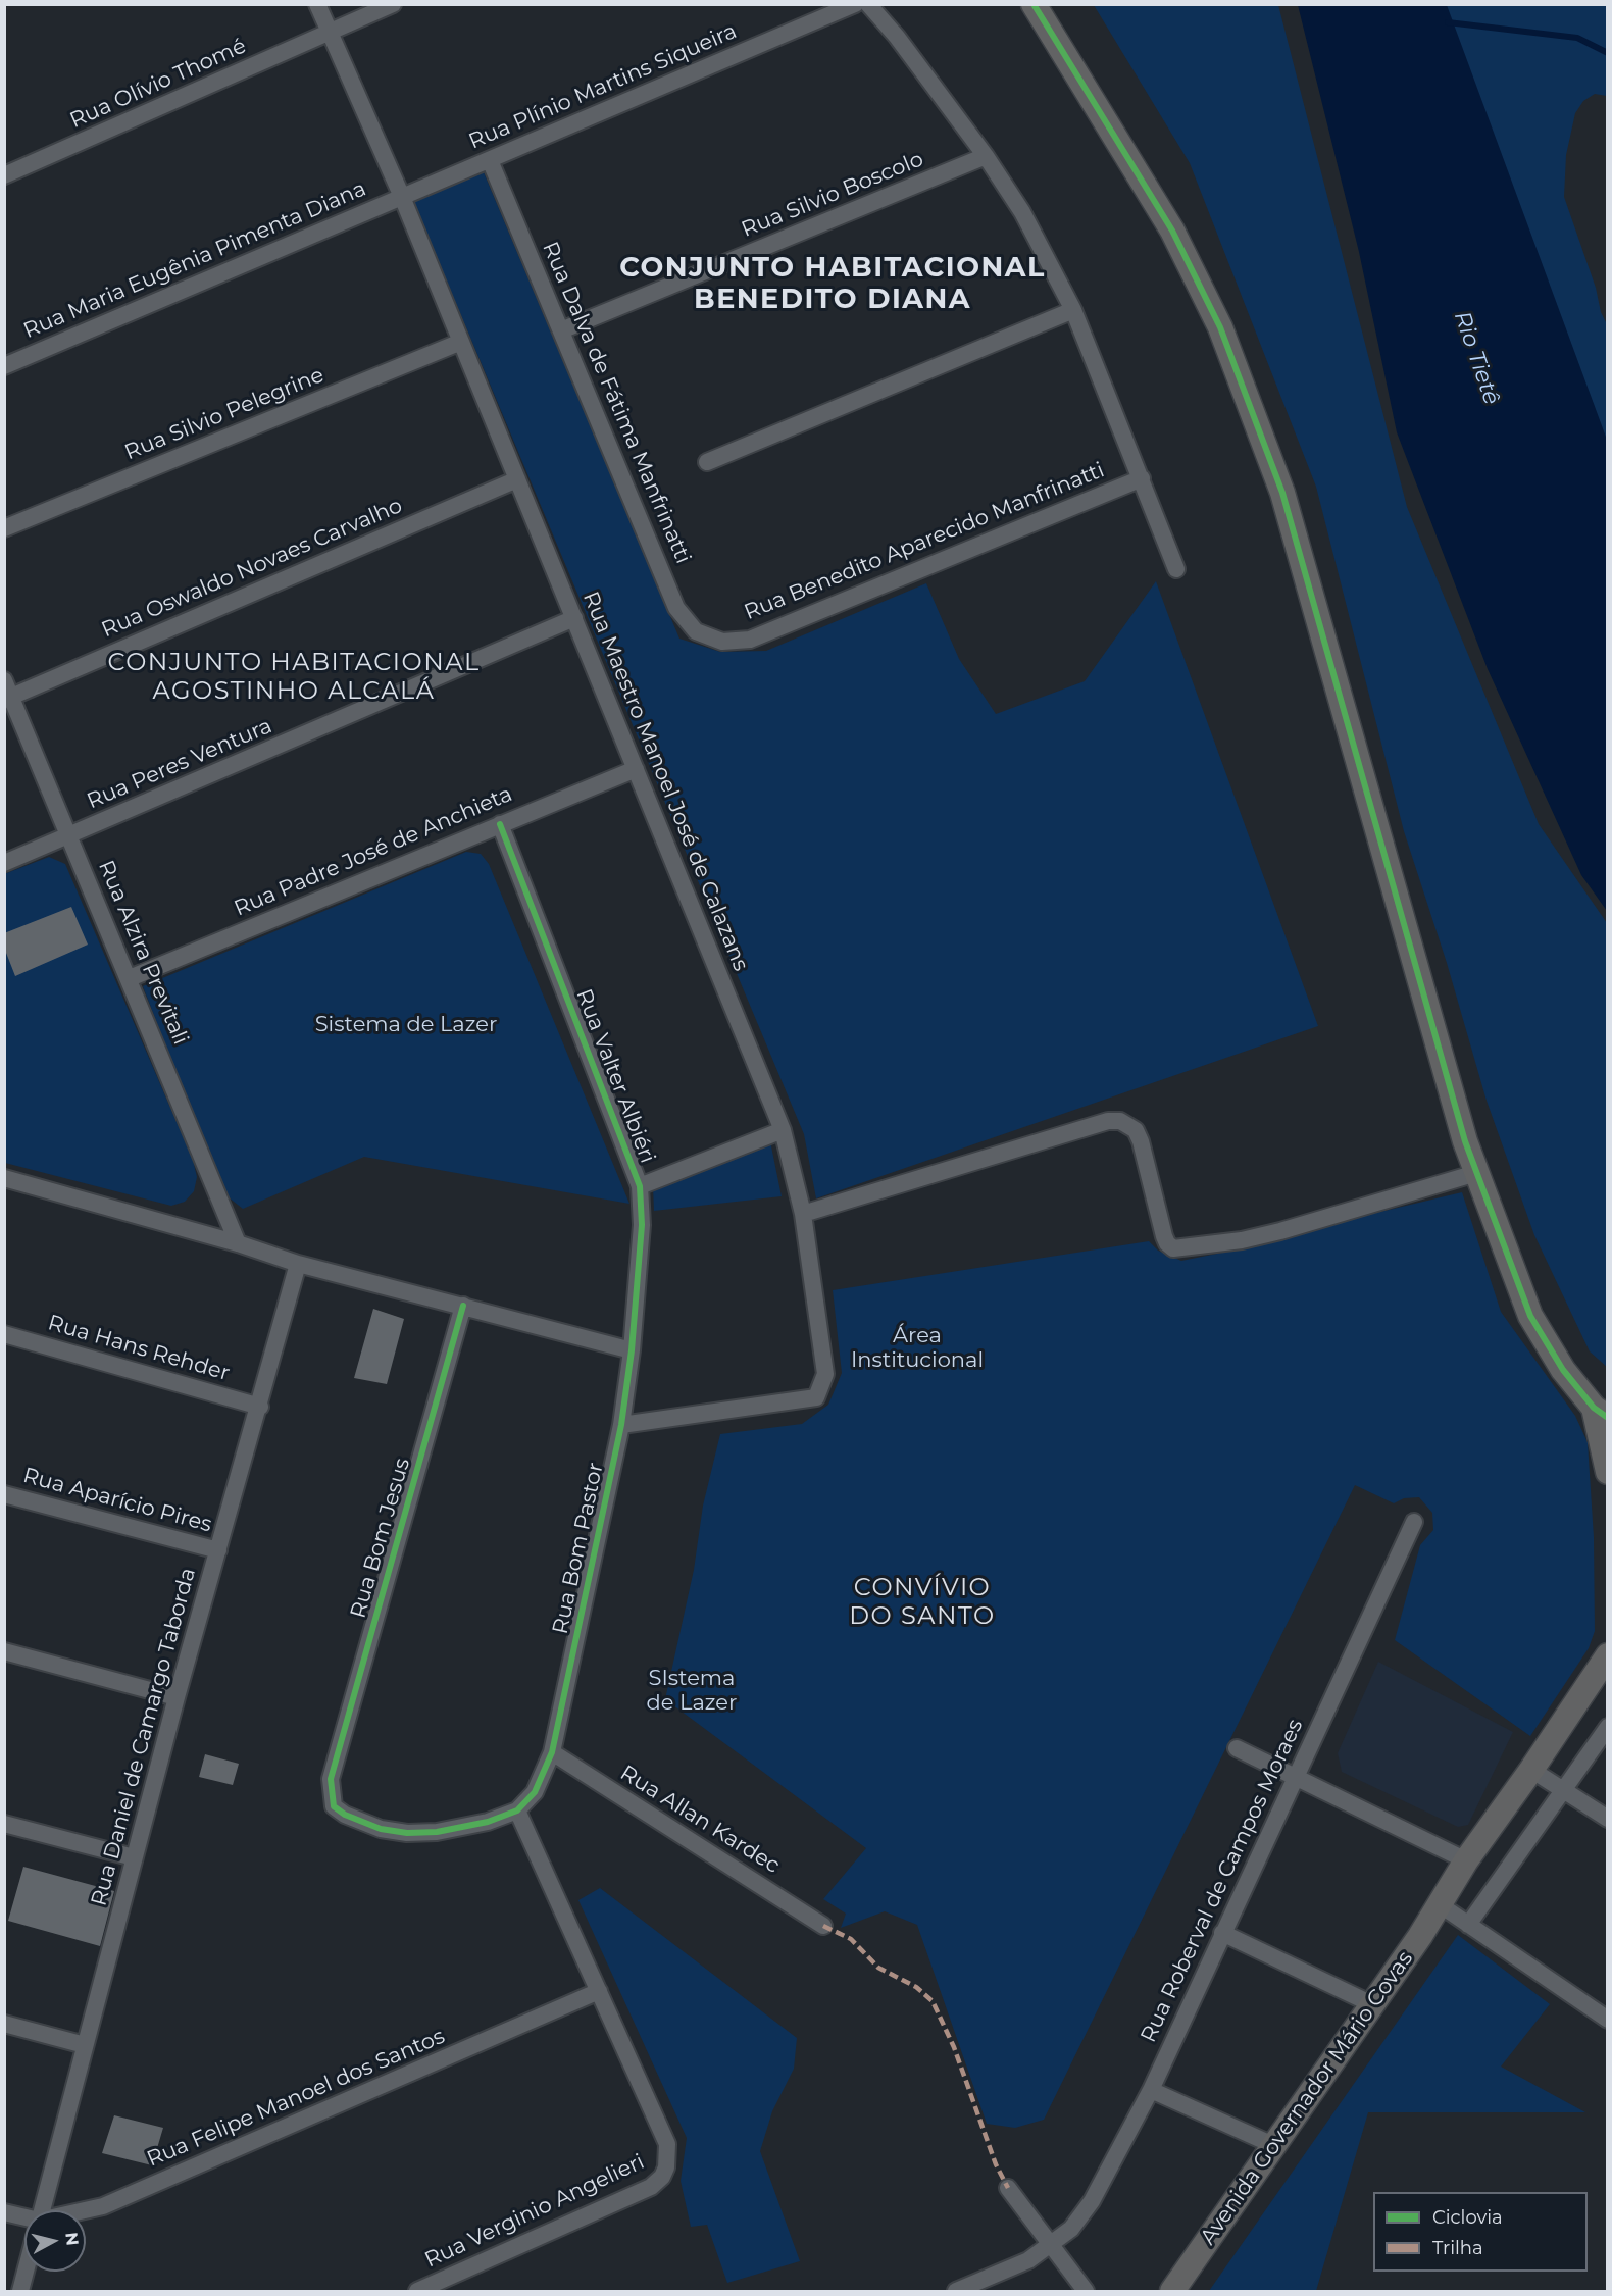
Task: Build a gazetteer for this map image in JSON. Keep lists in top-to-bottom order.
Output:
{
  "streets": {
    "street": [
      "Rua Olívio Thomé",
      "Rua Plínio Martins Siqueira",
      "Rua Silvio Boscolo",
      "Rua Maria Eugênia Pimenta Diana",
      "Rua Dalva de Fátima Manfrinatti",
      "Rua Silvio Pelegrine",
      "Rua Benedito Aparecido Manfrinatti",
      "Rua Oswaldo Novaes Carvalho",
      "Rua Peres Ventura",
      "Rua Maestro Manoel José de Calazans",
      "Rua Padre José de Anchieta",
      "Rua Alzira Previtali",
      "Rua Valter Albiéri",
      "Rua Hans Rehder",
      "Rua Aparício Pires",
      "Rua Bom Jesus",
      "Rua Bom Pastor",
      "Rua Daniel de Camargo Taborda",
      "Rua Allan Kardec",
      "Rua Roberval de Campos Moraes",
      "Rua Felipe Manoel dos Santos",
      "Avenida Governador Mário Covas",
      "Rua Verginio Angelieri"
    ]
  },
  "crossings": [
    ["Rua Olívio Thomé", "Rua Maestro Manoel José de Calazans"],
    ["Rua Plínio Martins Siqueira", "Rua Maria Eugênia Pimenta Diana"],
    ["Rua Plínio Martins Siqueira", "Rua Dalva de Fátima Manfrinatti"],
    ["Rua Plínio Martins Siqueira", "Rua Maestro Manoel José de Calazans"],
    ["Rua Silvio Boscolo", "Rua Dalva de Fátima Manfrinatti"],
    ["Rua Maria Eugênia Pimenta Diana", "Rua Maestro Manoel José de Calazans"],
    ["Rua Dalva de Fátima Manfrinatti", "Rua Benedito Aparecido Manfrinatti"],
    ["Rua Silvio Pelegrine", "Rua Maestro Manoel José de Calazans"],
    ["Rua Oswaldo Novaes Carvalho", "Rua Maestro Manoel José de Calazans"],
    ["Rua Oswaldo Novaes Carvalho", "Rua Alzira Previtali"],
    ["Rua Peres Ventura", "Rua Maestro Manoel José de Calazans"],
    ["Rua Peres Ventura", "Rua Alzira Previtali"],
    ["Rua Maestro Manoel José de Calazans", "Rua Padre José de Anchieta"],
    ["Rua Maestro Manoel José de Calazans", "Rua Bom Pastor"],
    ["Rua Padre José de Anchieta", "Rua Alzira Previtali"],
    ["Rua Padre José de Anchieta", "Rua Valter Albiéri"],
    ["Rua Valter Albiéri", "Rua Bom Pastor"],
    ["Rua Hans Rehder", "Rua Daniel de Camargo Taborda"],
    ["Rua Aparício Pires", "Rua Daniel de Camargo Taborda"],
    ["Rua Bom Jesus", "Rua Bom Pastor"],
    ["Rua Bom Pastor", "Rua Allan Kardec"],
    ["Rua Felipe Manoel dos Santos", "Rua Verginio Angelieri"]
  ],
  "districts": ["CONJUNTO HABITACIONAL BENEDITO DIANA", "CONJUNTO HABITACIONAL AGOSTINHO ALCALÁ", "CONVÍVIO DO SANTO"],
  "water": ["Rio Tietê"],
  "parks": ["Sistema de Lazer", "Área Institucional", "SIstema de Lazer"],
  "legend": ["Ciclovia", "Trilha"],
  "north": "right"
}
